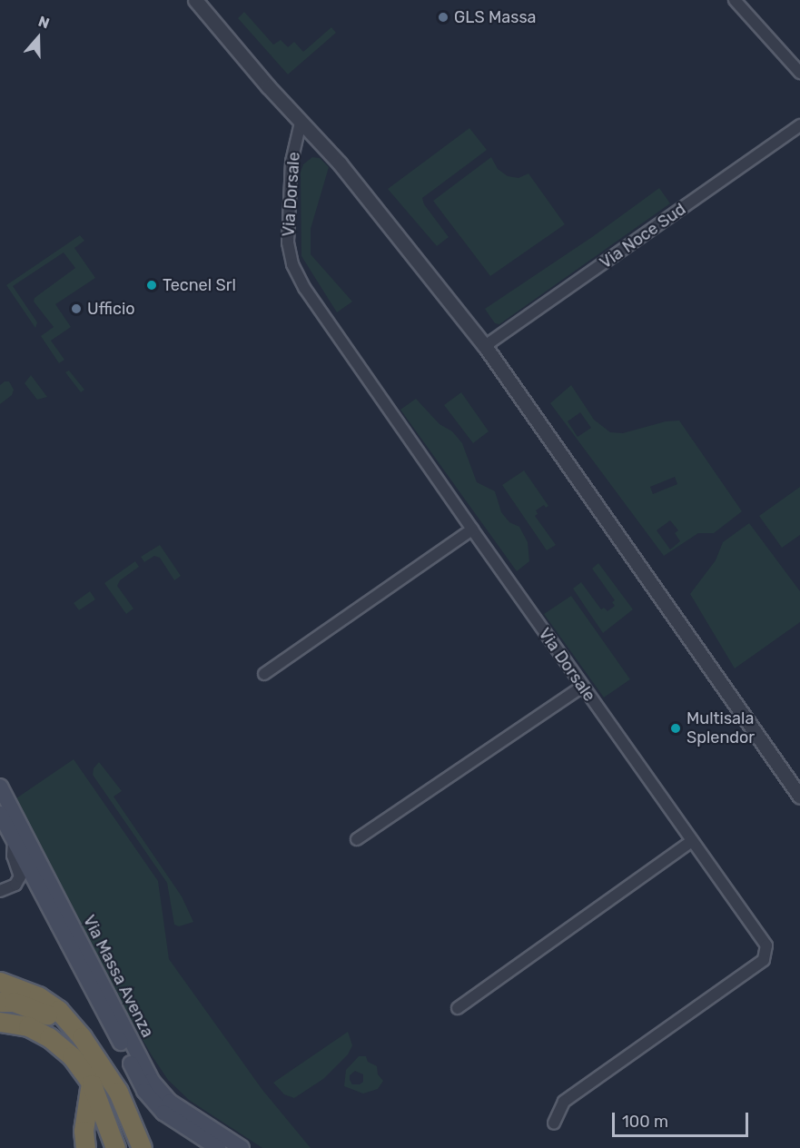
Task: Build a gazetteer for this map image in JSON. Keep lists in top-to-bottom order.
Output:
{
  "streets": {
    "main road": ["Via Massa Avenza"],
    "street": ["Via Dorsale", "Via Noce Sud"]
  },
  "crossings": [
    ["Via Dorsale", "Via Noce Sud"]
  ],
  "places": [
    "GLS Massa",
    "Tecnel Srl",
    "Ufficio",
    "Multisala Splendor"
  ],
  "scale_bar": "100 m",
  "north": "top"
}
